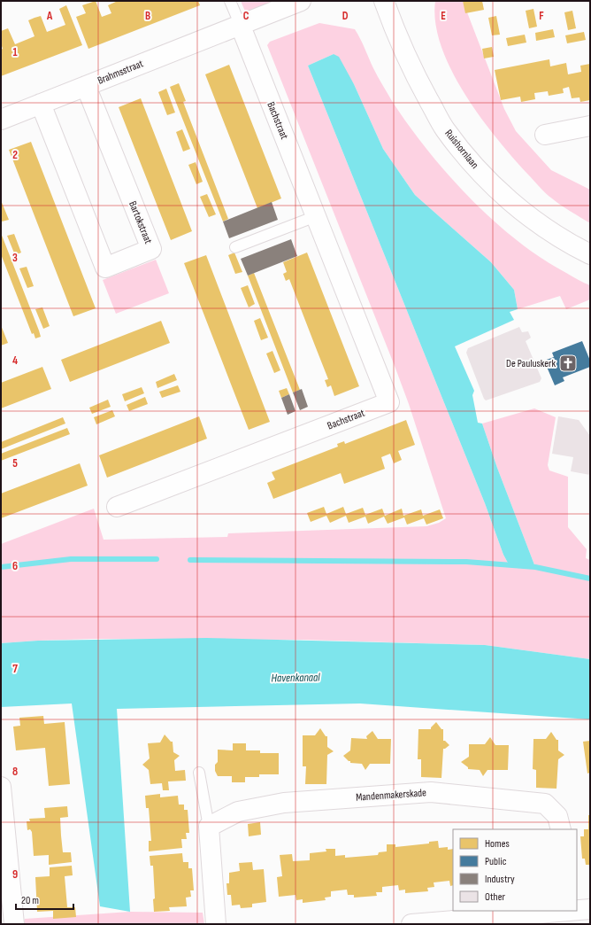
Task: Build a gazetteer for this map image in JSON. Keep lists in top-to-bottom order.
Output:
{
  "streets": {
    "street": [
      "Brahmsstraat",
      "Bachstraat",
      "Ruishornlaan",
      "Bartokstraat",
      "Mandenmakerskade"
    ]
  },
  "crossings": [
    ["Brahmsstraat", "Bachstraat"],
    ["Brahmsstraat", "Bartokstraat"]
  ],
  "water": ["Havenkanaal"],
  "places": {
    "church": ["De Pauluskerk"]
  },
  "legend": [
    "Homes",
    "Public",
    "Industry",
    "Other"
  ],
  "scale_bar": "20 m",
  "grid": {
    "columns": [
      "A",
      "B",
      "C",
      "D",
      "E",
      "F"
    ],
    "rows": [
      "1",
      "2",
      "3",
      "4",
      "5",
      "6",
      "7",
      "8",
      "9"
    ]
  }
}
